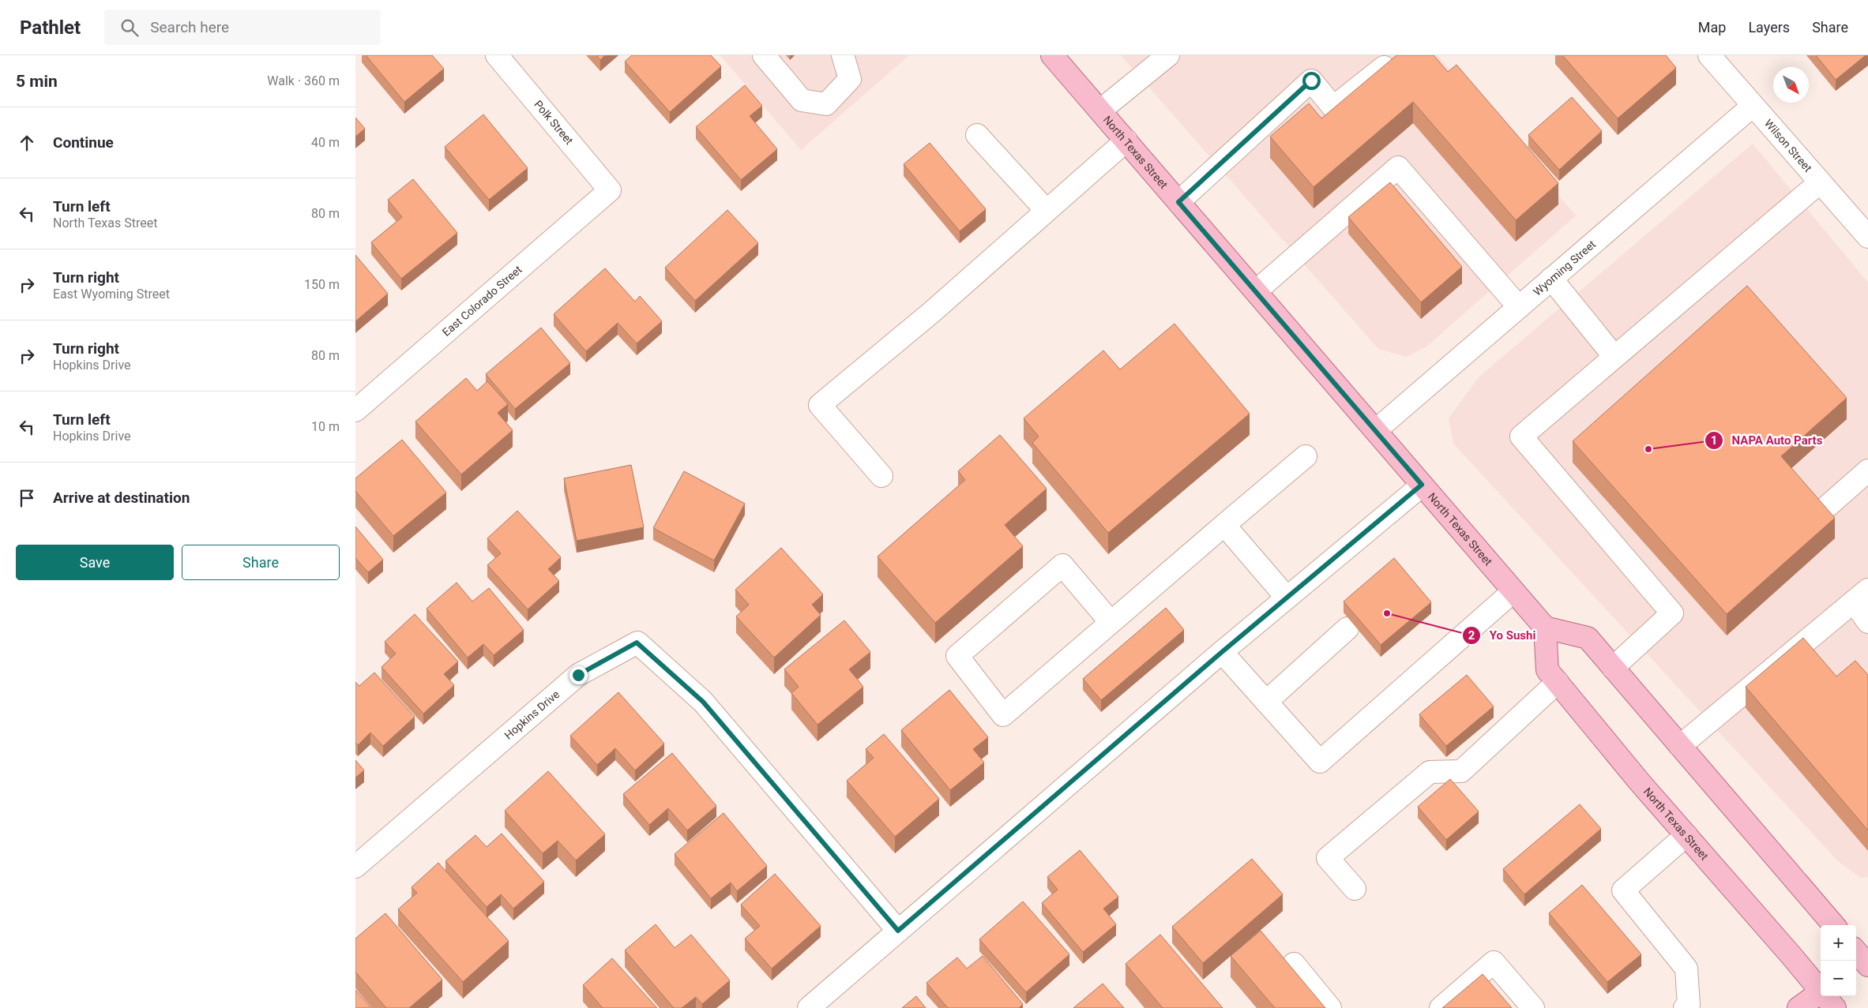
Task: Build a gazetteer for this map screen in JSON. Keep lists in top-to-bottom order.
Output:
{
  "streets": {
    "main road": ["North Texas Street"],
    "street": [
      "Polk Street",
      "Wilson Street",
      "Wyoming Street",
      "East Colorado Street",
      "Hopkins Drive"
    ]
  },
  "crossings": [
    ["Polk Street", "East Colorado Street"],
    ["Wilson Street", "Wyoming Street"],
    ["North Texas Street", "Wyoming Street"]
  ],
  "places": ["NAPA Auto Parts", "Yo Sushi"],
  "north": "bottom right",
  "page": {
    "header": "Pathlet",
    "search": "Search here",
    "nav": ["Map", "Layers", "Share"],
    "heading": ["5 min", "Walk · 360 m"],
    "list": [
      ["Continue", "40 m"],
      ["Turn left", "North Texas Street", "80 m"],
      ["Turn right", "East Wyoming Street", "150 m"],
      ["Turn right", "Hopkins Drive", "80 m"],
      ["Turn left", "Hopkins Drive", "10 m"],
      "Arrive at destination"
    ],
    "buttons": ["Save", "Share"],
    "map_buttons": ["+", "−"]
  }
}
